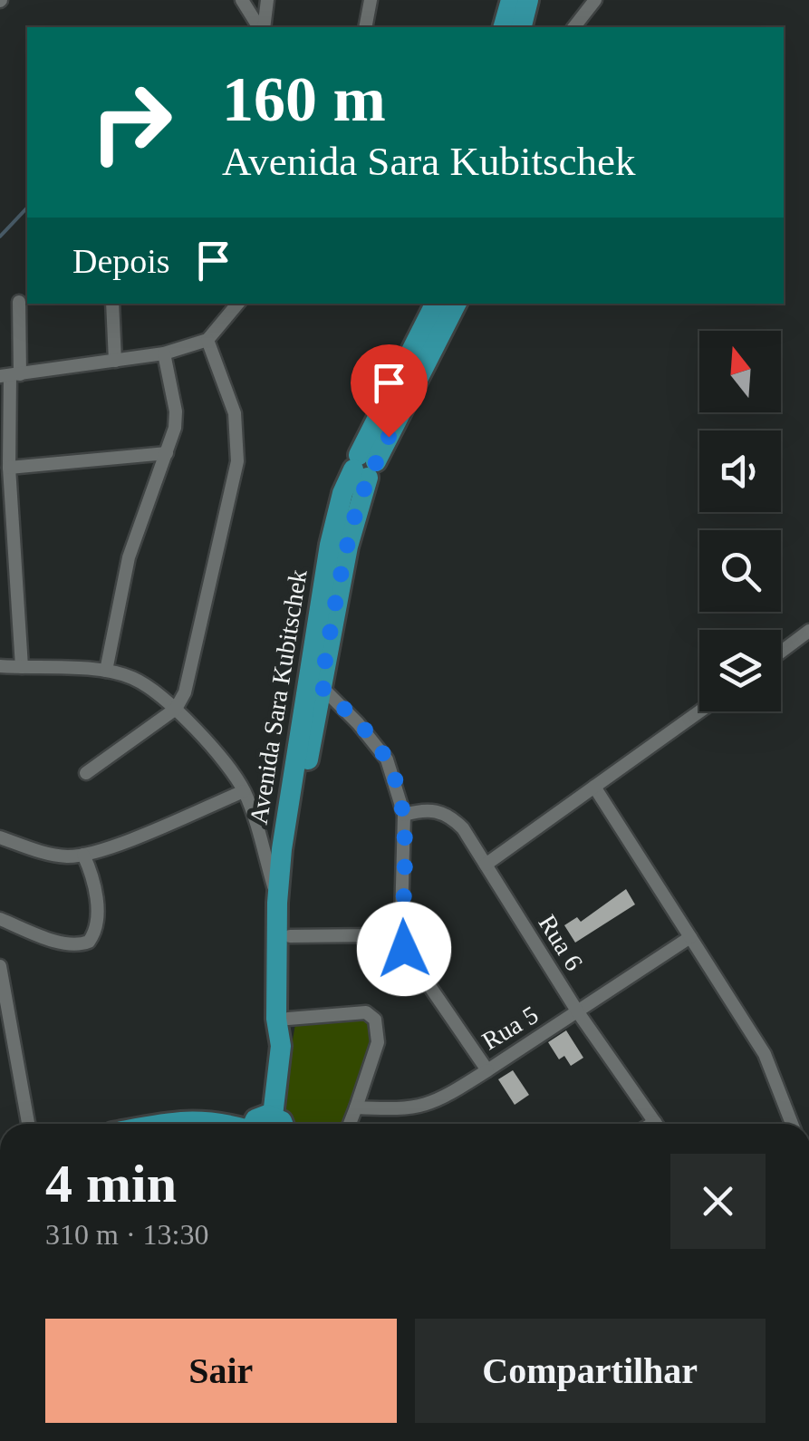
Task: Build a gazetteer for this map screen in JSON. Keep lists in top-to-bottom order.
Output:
{
  "streets": {
    "main road": ["Avenida Sara Kubitschek"],
    "street": ["Rua 6", "Rua 5"]
  },
  "crossings": [
    ["Rua 6", "Rua 5"]
  ],
  "north": "top",
  "page": {
    "turn": ["160 m", "Avenida Sara Kubitschek"],
    "then": "Depois",
    "heading": ["4 min", "310 m · 13:30"],
    "buttons": ["Sair", "Compartilhar"]
  }
}
